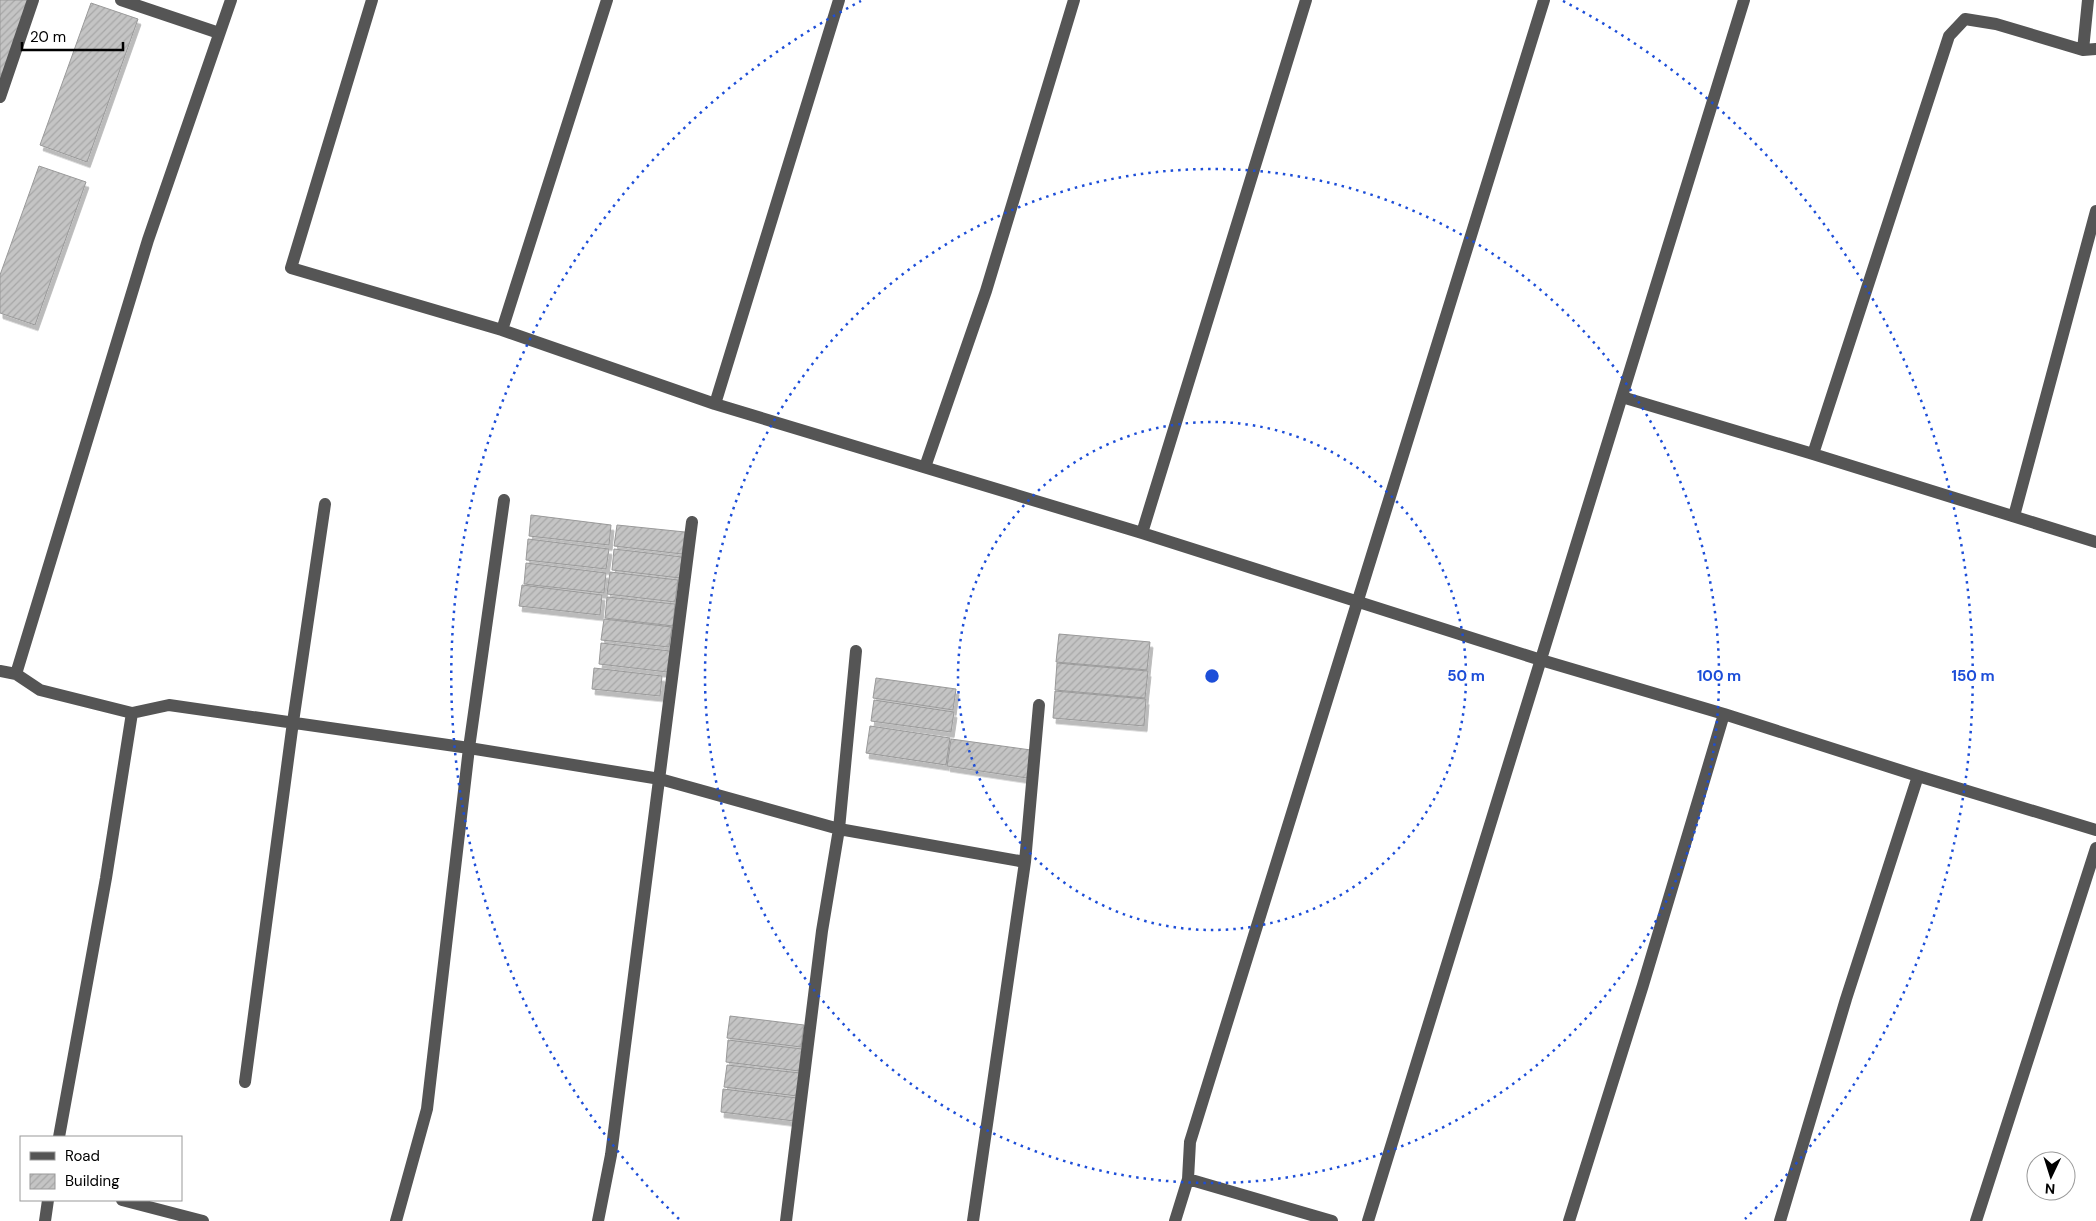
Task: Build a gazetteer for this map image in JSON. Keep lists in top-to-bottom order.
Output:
{
  "legend": ["Road", "Building"],
  "scale_bar": "20 m",
  "north": "bottom",
  "rings": ["50 m", "100 m", "150 m"]
}
